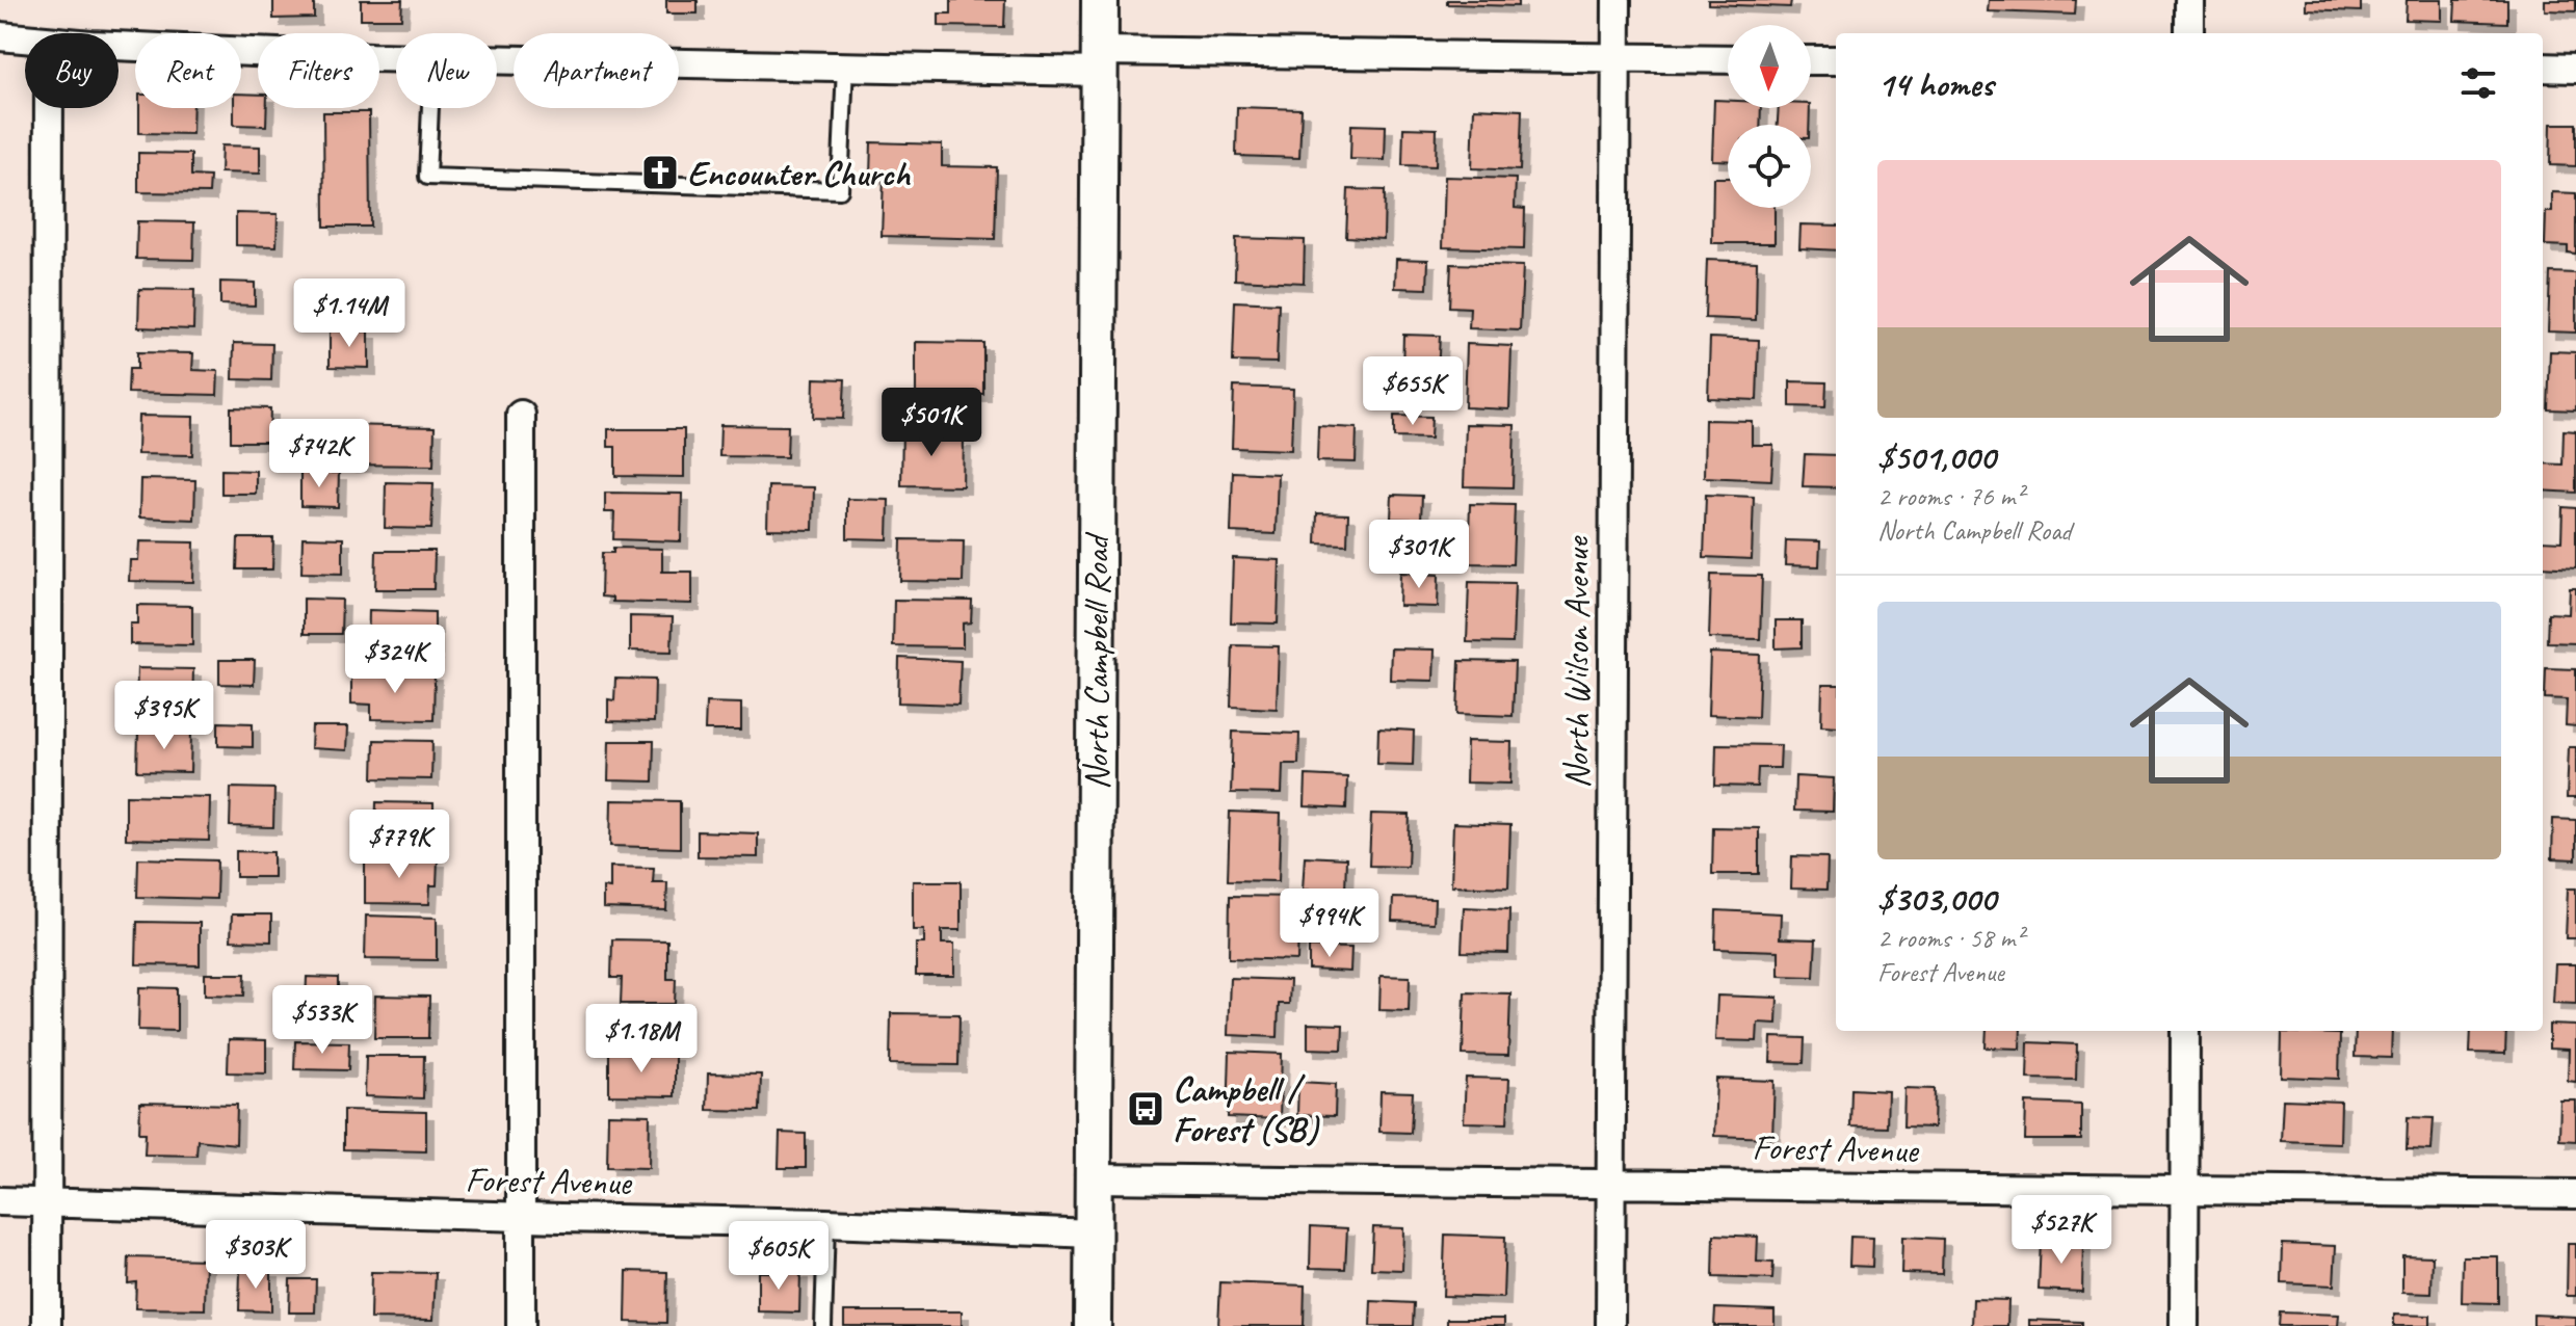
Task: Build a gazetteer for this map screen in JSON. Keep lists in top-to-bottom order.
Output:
{
  "streets": {
    "street": ["North Campbell Road", "North Wilson Avenue", "Forest Avenue"]
  },
  "crossings": [
    ["North Campbell Road", "Forest Avenue"],
    ["North Wilson Avenue", "Forest Avenue"]
  ],
  "places": {
    "church": ["Encounter Church"],
    "bus stop": ["Campbell / Forest (SB)"]
  },
  "north": "bottom",
  "page": {
    "chip": [
      "Buy",
      "Rent",
      "Filters",
      "New",
      "Apartment"
    ],
    "heading": "14 homes",
    "list": [
      {
        "name": "$501,000",
        "note": "2 rooms · 76 m² · North Campbell Road"
      },
      {
        "name": "$303,000",
        "note": "2 rooms · 58 m² · Forest Avenue"
      }
    ],
    "price": [
      "$1.14M",
      "$655K",
      "$501K",
      "$742K",
      "$301K",
      "$324K",
      "$395K",
      "$779K",
      "$994K",
      "$533K",
      "$1.18M",
      "$527K",
      "$303K",
      "$605K"
    ]
  }
}
